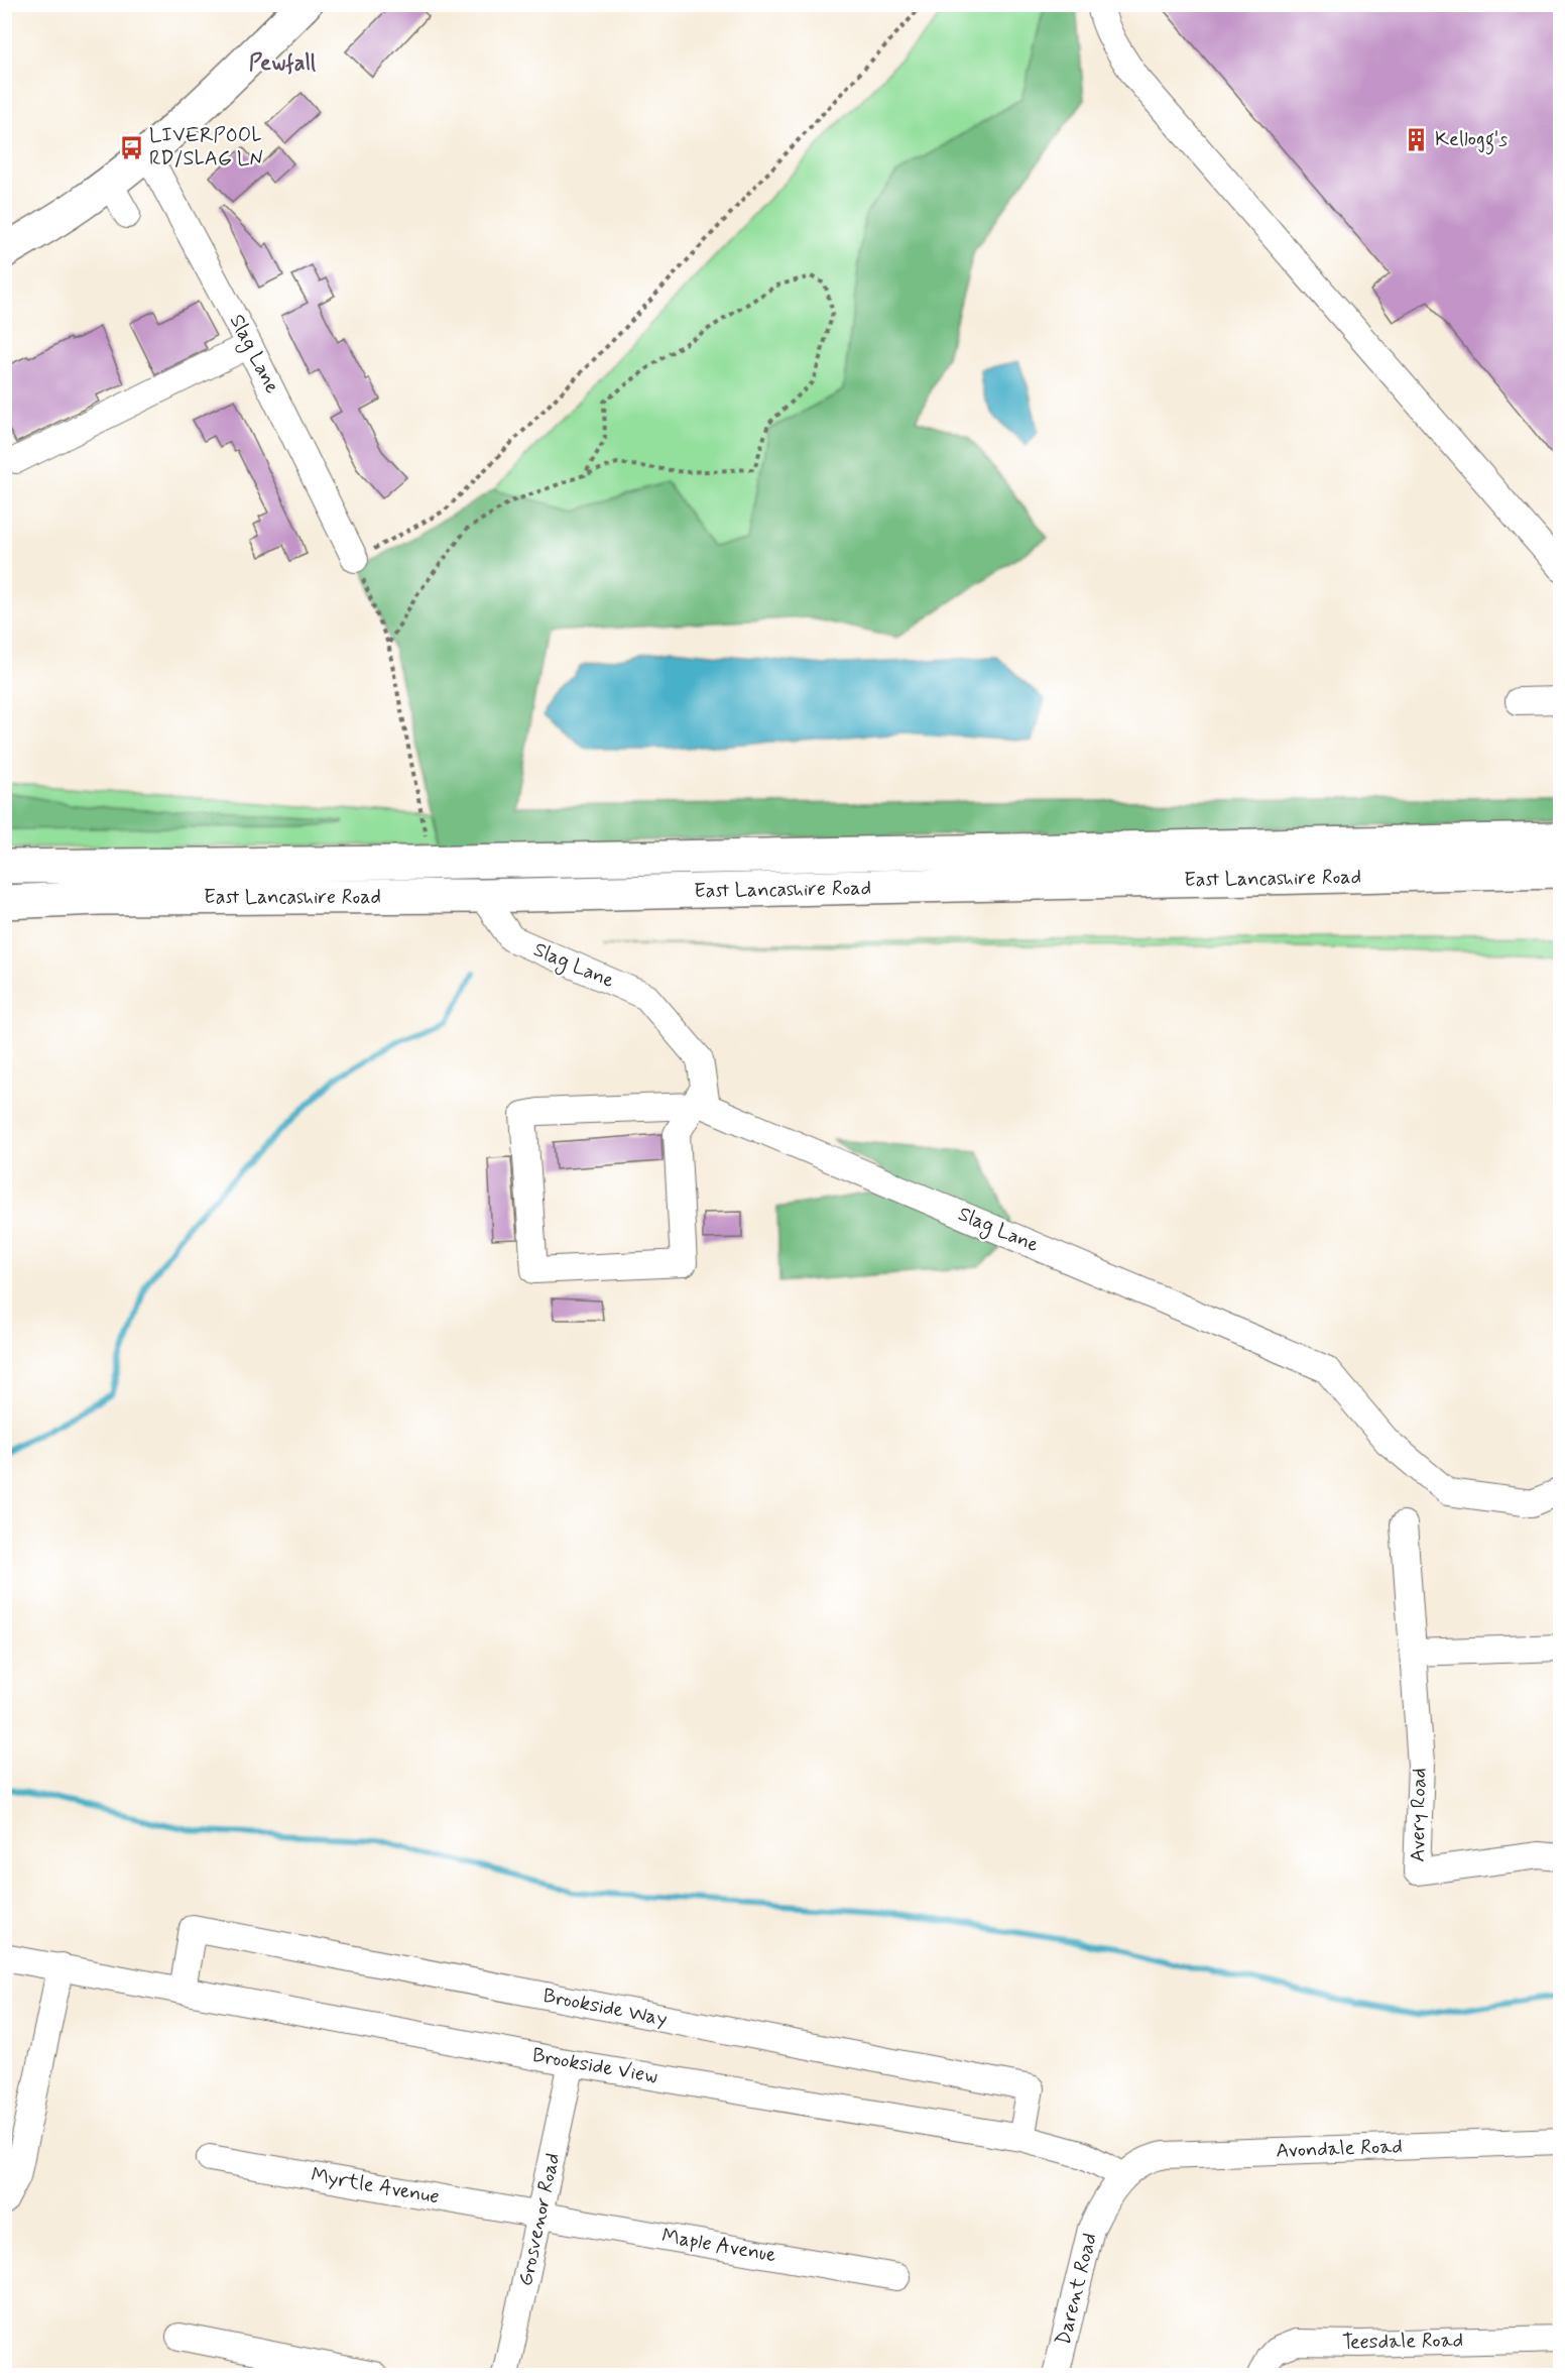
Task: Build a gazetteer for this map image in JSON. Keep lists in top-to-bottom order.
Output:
{
  "streets": {
    "highway": ["East Lancashire Road"],
    "street": [
      "Slag Lane",
      "Avery Road",
      "Brookside Way",
      "Brookside View",
      "Avondale Road",
      "Myrtle Avenue",
      "Grosvenor Road",
      "Maple Avenue",
      "Darent Road",
      "Teesdale Road"
    ]
  },
  "crossings": [
    ["Slag Lane", "East Lancashire Road"],
    ["Brookside Way", "Brookside View"],
    ["Brookside View", "Avondale Road"],
    ["Brookside View", "Grosvenor Road"],
    ["Brookside View", "Darent Road"],
    ["Avondale Road", "Darent Road"],
    ["Myrtle Avenue", "Grosvenor Road"],
    ["Myrtle Avenue", "Maple Avenue"],
    ["Grosvenor Road", "Maple Avenue"]
  ],
  "districts": ["Pewfall"],
  "places": {
    "building": ["Kellogg's"],
    "bus stop": ["LIVERPOOL RD/SLAG LN"]
  }
}
